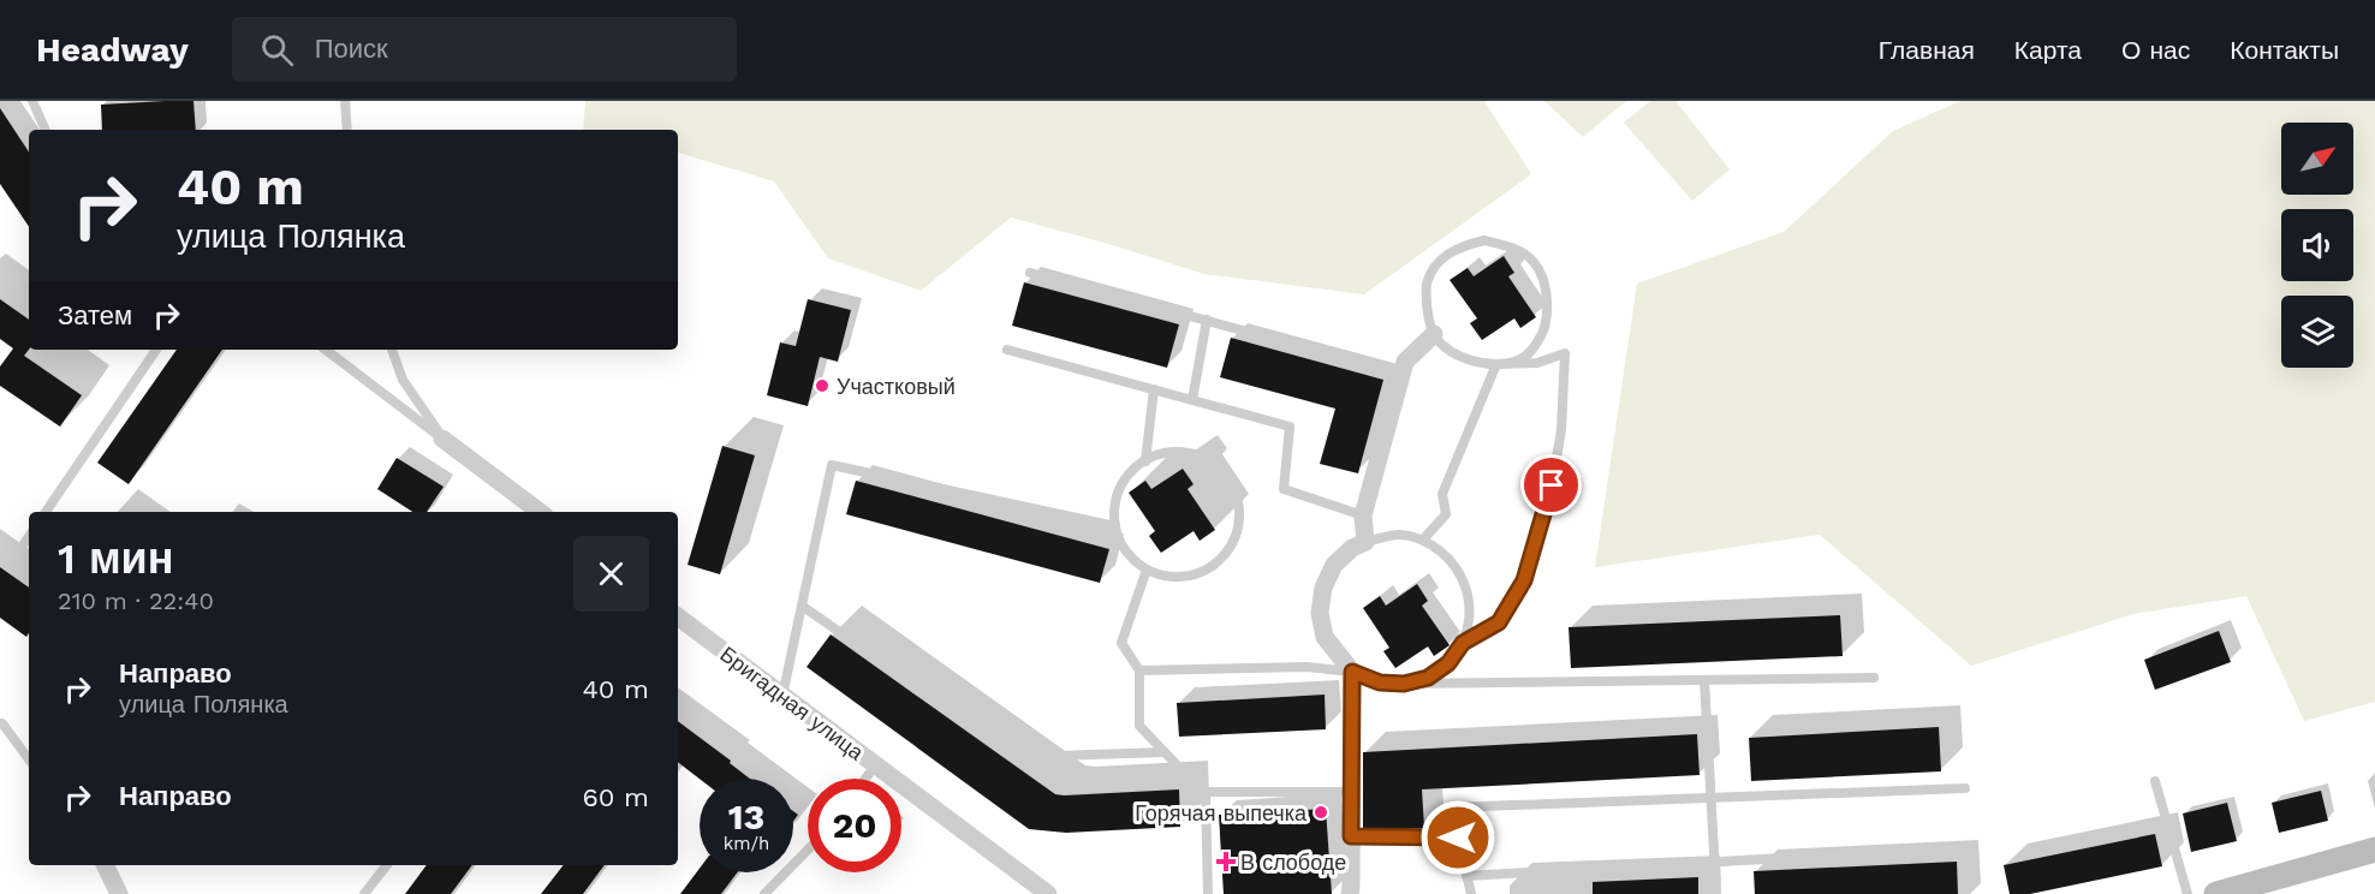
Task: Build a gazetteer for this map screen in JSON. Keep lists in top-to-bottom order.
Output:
{
  "streets": {
    "street": ["Бригадная улица"]
  },
  "places": {
    "other": ["Участковый", "Горячая выпечка"],
    "health": ["В слободе"]
  },
  "north": "top right",
  "page": {
    "header": "Headway",
    "search": "Поиск",
    "nav": [
      "Главная",
      "Карта",
      "О нас",
      "Контакты"
    ],
    "turn": ["40 m", "улица Полянка"],
    "then": "Затем",
    "heading": ["1 мин", "210 m · 22:40"],
    "list": [
      {
        "name": "Направо",
        "note": "улица Полянка",
        "value": "40 m"
      },
      {
        "name": "Направо",
        "value": "60 m"
      }
    ],
    "speed": "13 km/h",
    "limit": "20"
  }
}
